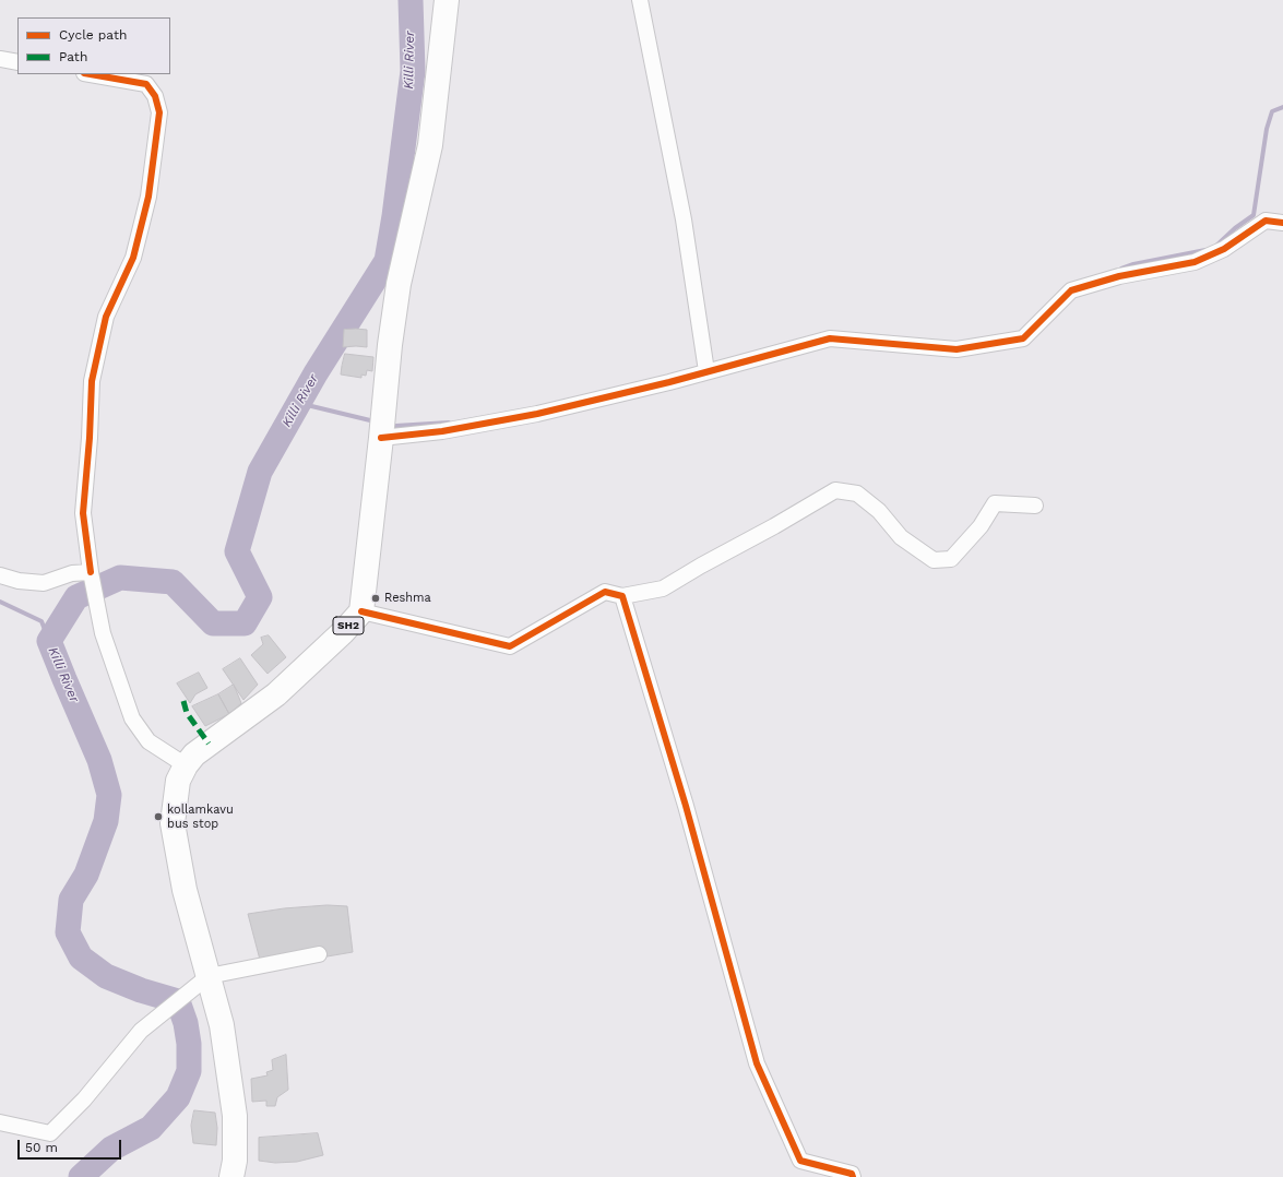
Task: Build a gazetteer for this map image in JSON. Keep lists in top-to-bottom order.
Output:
{
  "streets": {
    "main road": ["SH2"]
  },
  "water": ["Killi River"],
  "places": ["Reshma", "kollamkavu bus stop"],
  "legend": ["Cycle path", "Path"],
  "scale_bar": "50 m"
}
